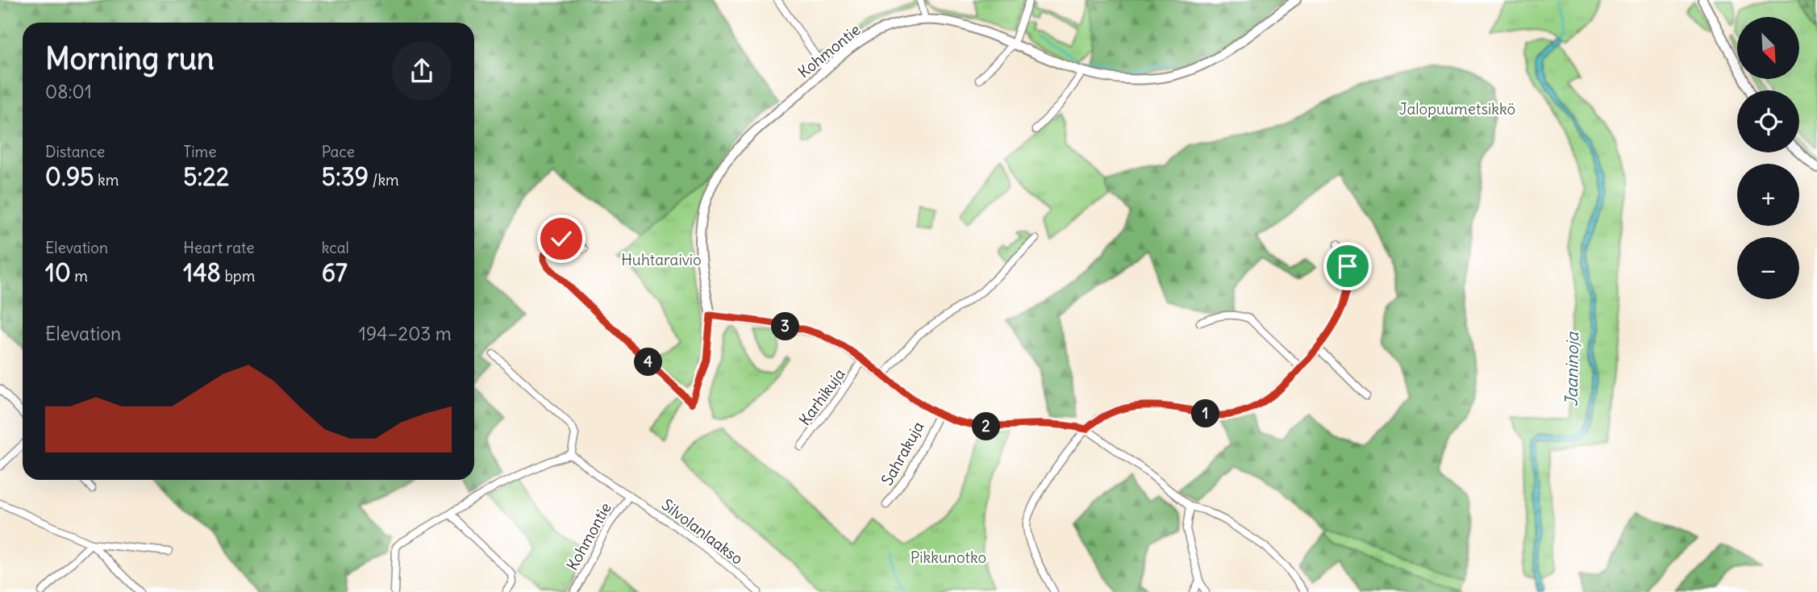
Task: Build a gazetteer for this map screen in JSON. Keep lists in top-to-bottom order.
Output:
{
  "streets": {
    "street": [
      "Kohmontie",
      "Karhikuja",
      "Sahrakuja",
      "Silvolanlaakso"
    ]
  },
  "crossings": [
    ["Kohmontie", "Silvolanlaakso"]
  ],
  "water": ["Jaaninoja"],
  "parks": ["Jalopuumetsikkö", "Huhtaraivio", "Pikkunotko"],
  "north": "bottom right",
  "page": {
    "map_buttons": ["+", "−"],
    "heading": ["Morning run", "08:01"],
    "stats": [
      ["Distance", "0.95 km"],
      ["Time", "5:22"],
      ["Pace", "5:39 /km"],
      ["Elevation", "10 m"],
      ["Heart rate", "148 bpm"],
      ["kcal", "67"]
    ],
    "chart": ["Elevation", "194–203 m"],
    "pins": [
      "3",
      "4",
      "1",
      "2"
    ]
  }
}
